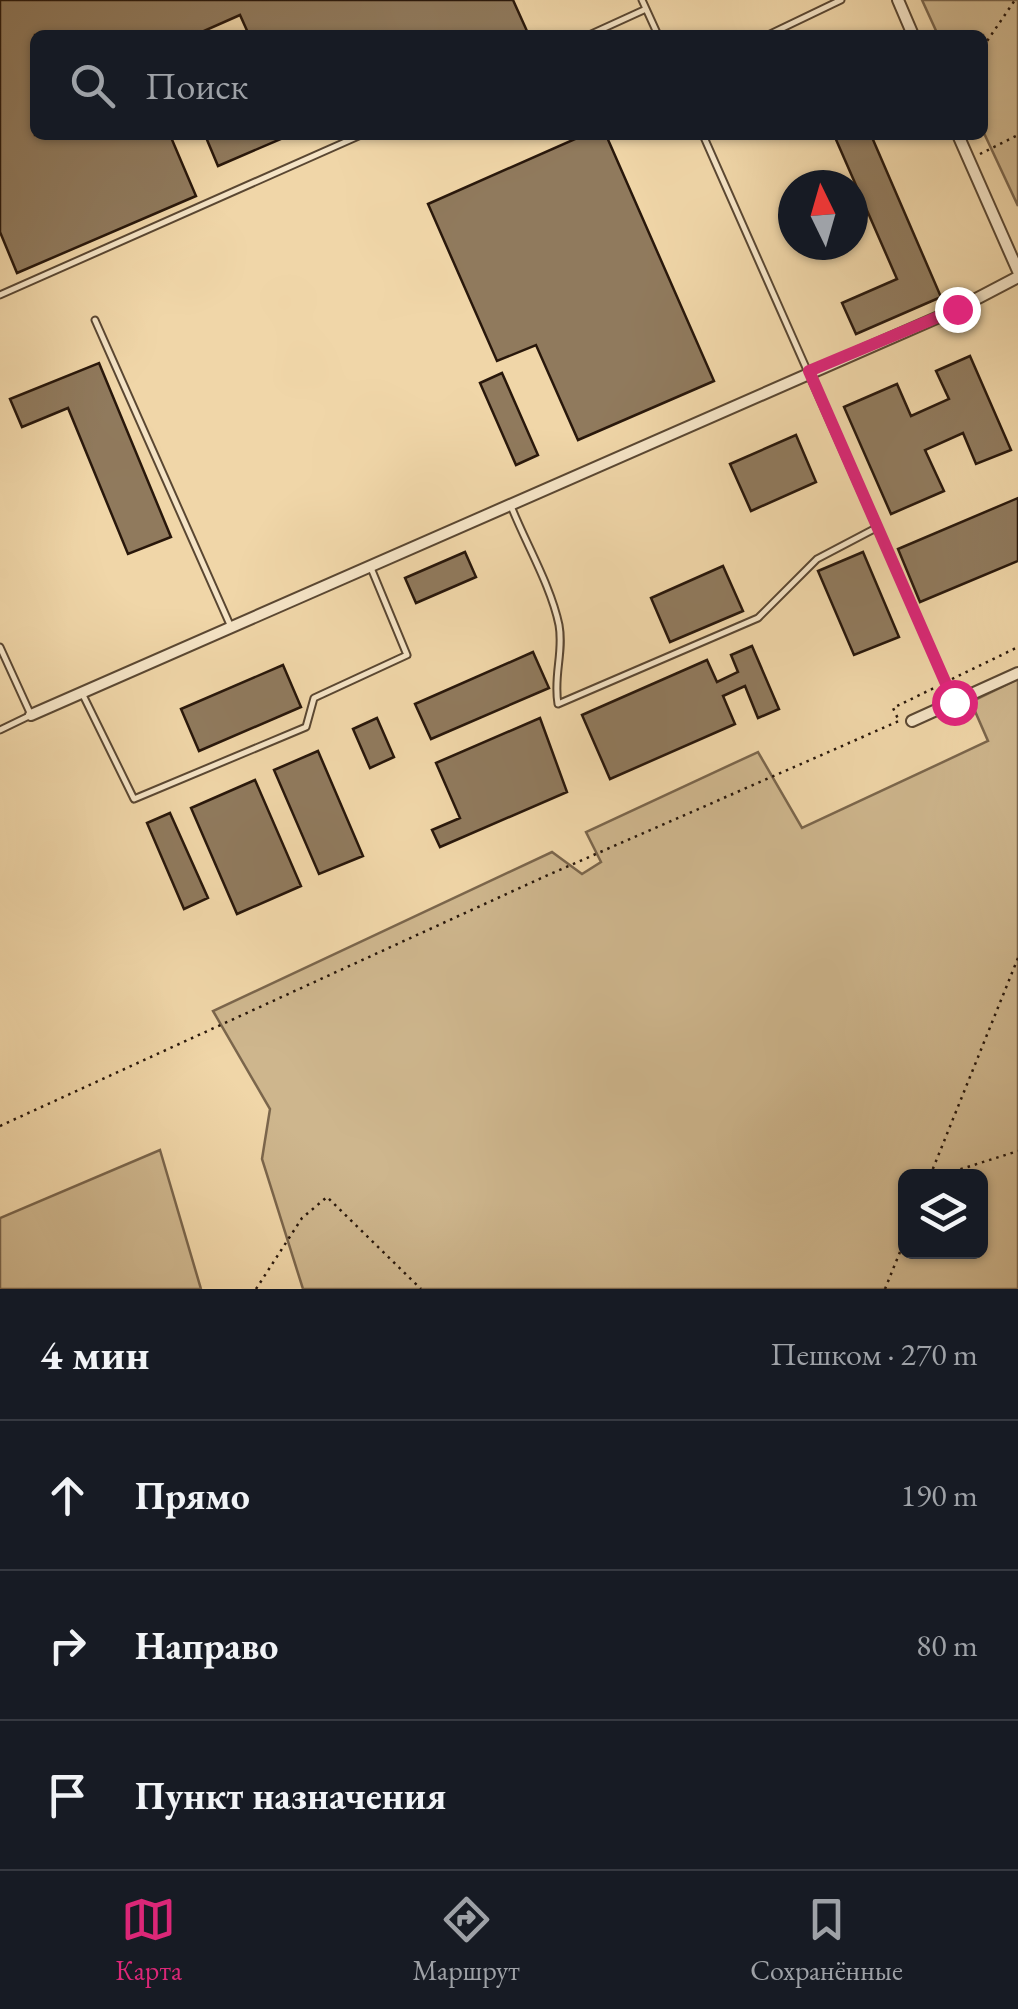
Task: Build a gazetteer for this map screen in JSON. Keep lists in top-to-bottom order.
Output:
{
  "north": "top",
  "page": {
    "search": "Поиск",
    "heading": ["4 мин", "Пешком · 270 m"],
    "list": [
      ["Прямо", "190 m"],
      ["Направо", "80 m"],
      "Пункт назначения"
    ],
    "nav": ["Карта", "Маршрут", "Сохранённые"]
  }
}
